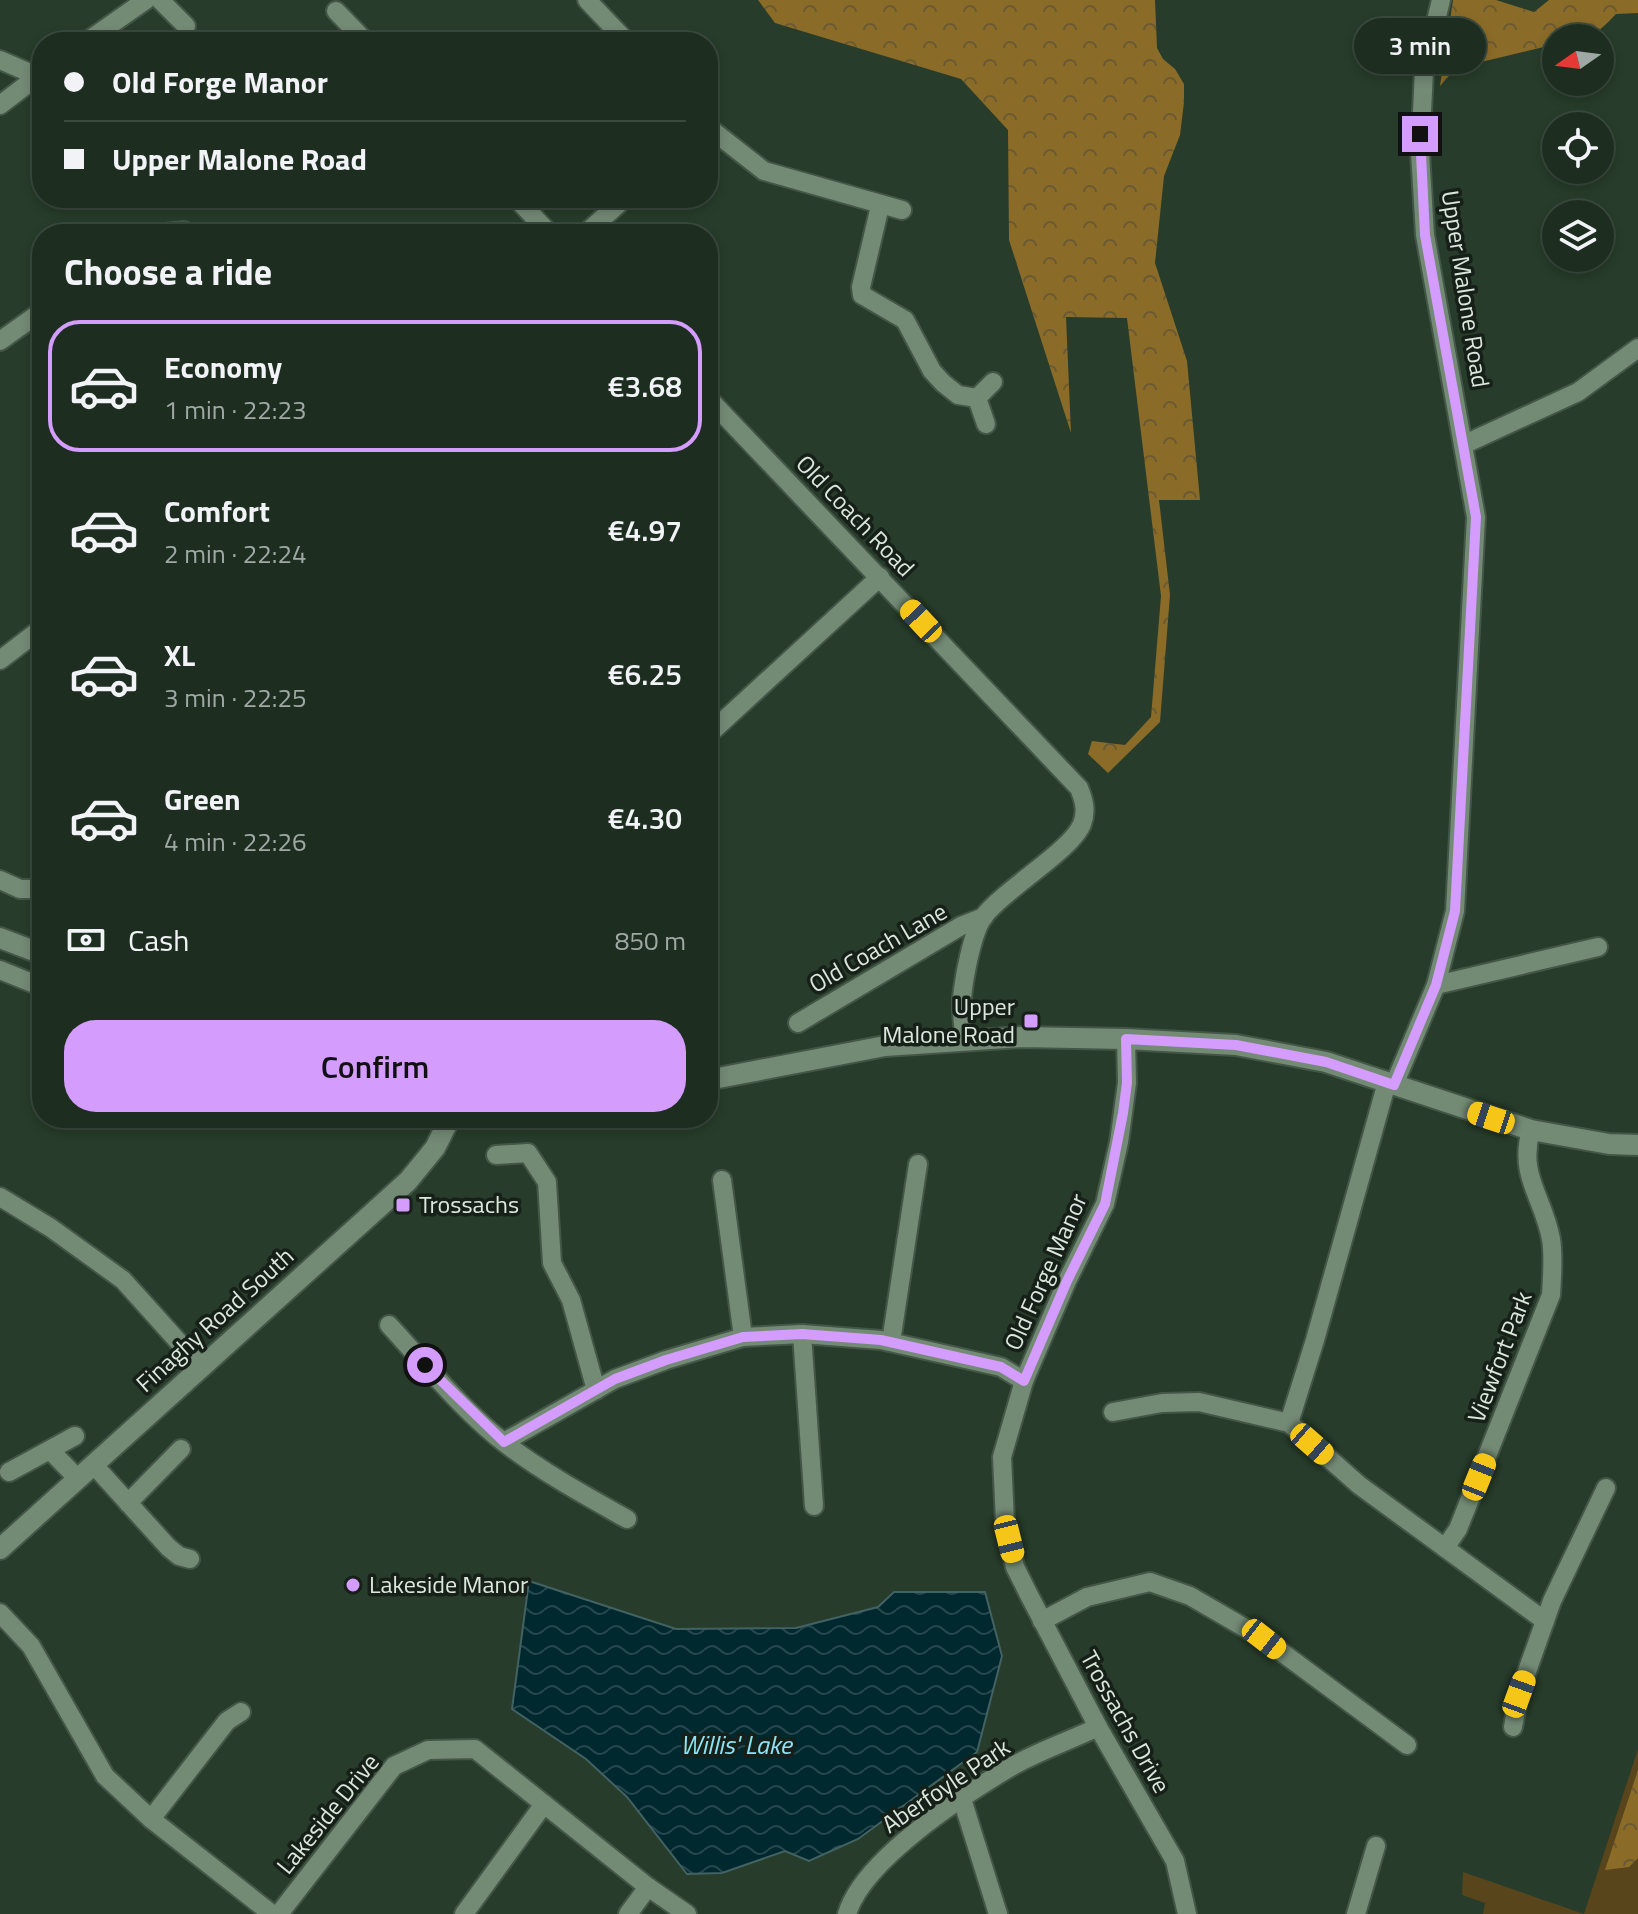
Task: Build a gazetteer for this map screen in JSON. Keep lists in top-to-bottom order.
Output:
{
  "streets": {
    "main road": ["Finaghy Road South"],
    "street": [
      "Upper Malone Road",
      "Old Coach Road",
      "Old Coach Lane",
      "Old Forge Manor",
      "Viewfort Park",
      "Trossachs Drive",
      "Aberfoyle Park",
      "Lakeside Drive"
    ]
  },
  "crossings": [
    ["Old Coach Road", "Old Coach Lane"],
    ["Old Forge Manor", "Trossachs Drive"],
    ["Trossachs Drive", "Aberfoyle Park"]
  ],
  "water": ["Willis' Lake"],
  "places": {
    "transit": ["Upper Malone Road", "Trossachs"],
    "other": ["Lakeside Manor"]
  },
  "north": "left",
  "page": {
    "bubble": "3 min",
    "banner": ["Old Forge Manor", "Upper Malone Road"],
    "heading": "Choose a ride",
    "list": [
      {
        "name": "Economy",
        "note": "1 min · 22:23",
        "value": "€3.68"
      },
      {
        "name": "Comfort",
        "note": "2 min · 22:24",
        "value": "€4.97"
      },
      {
        "name": "XL",
        "note": "3 min · 22:25",
        "value": "€6.25"
      },
      {
        "name": "Green",
        "note": "4 min · 22:26",
        "value": "€4.30"
      }
    ],
    "pay": ["Cash", "850 m"],
    "buttons": "Confirm"
  }
}
